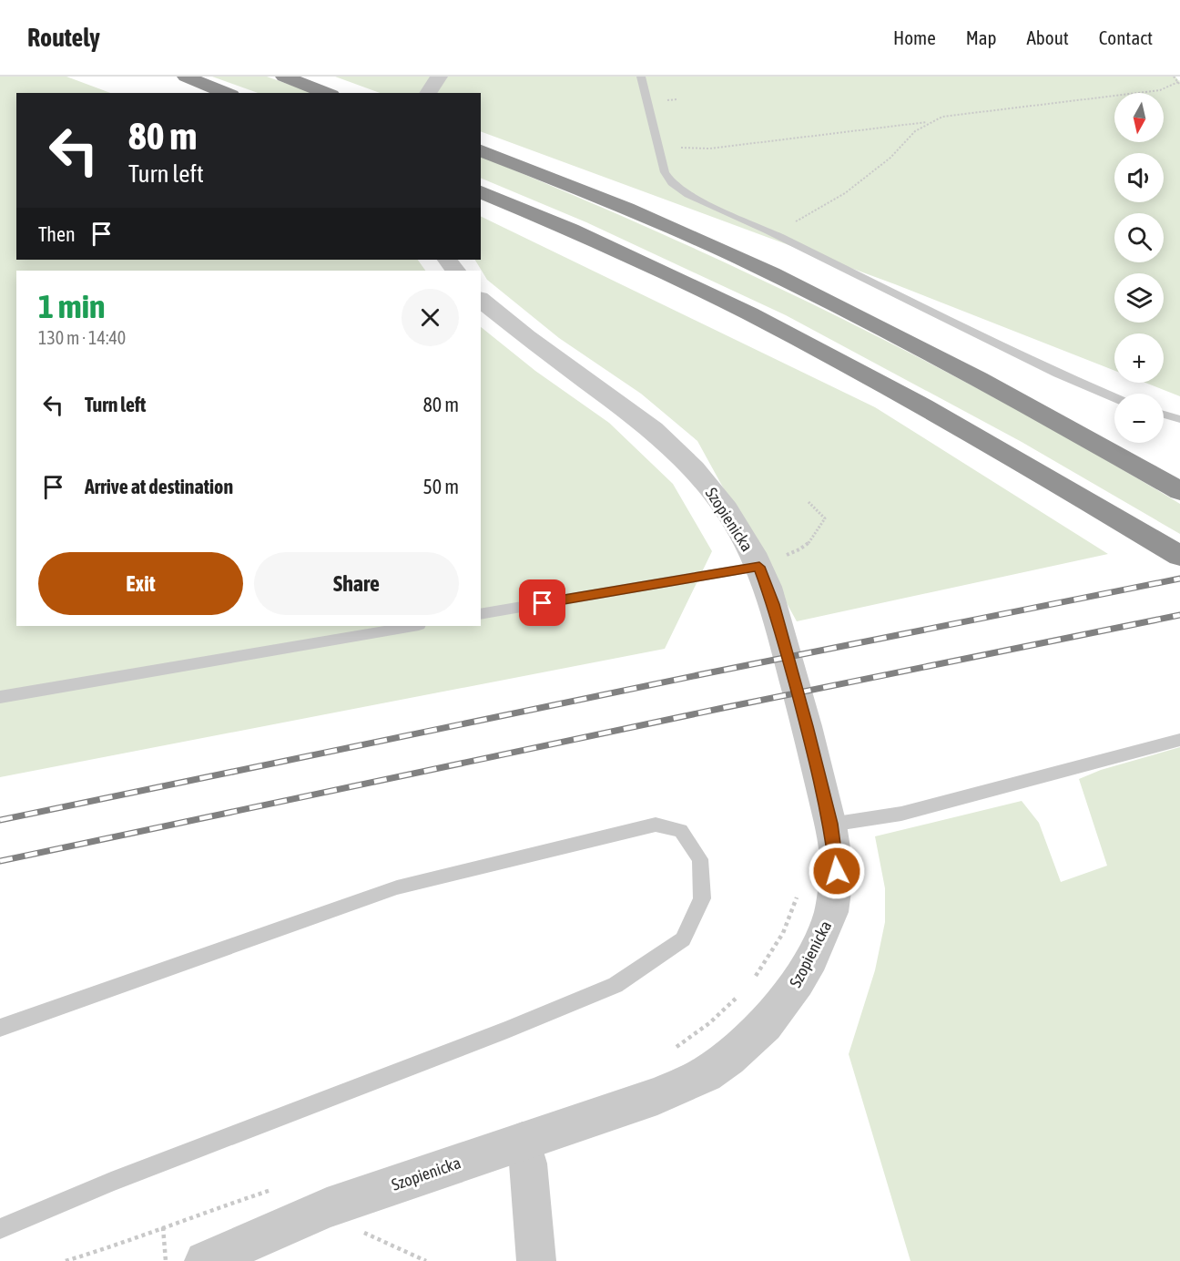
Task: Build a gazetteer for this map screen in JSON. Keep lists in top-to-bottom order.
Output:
{
  "streets": {
    "street": ["Szopienicka"]
  },
  "north": "bottom",
  "page": {
    "header": "Routely",
    "nav": [
      "Home",
      "Map",
      "About",
      "Contact"
    ],
    "map_buttons": ["+", "−"],
    "turn": ["80 m", "Turn left"],
    "then": "Then",
    "heading": ["1 min", "130 m · 14:40"],
    "list": [
      {
        "name": "Turn left",
        "value": "80 m"
      },
      {
        "name": "Arrive at destination",
        "value": "50 m"
      }
    ],
    "buttons": ["Exit", "Share"]
  }
}
